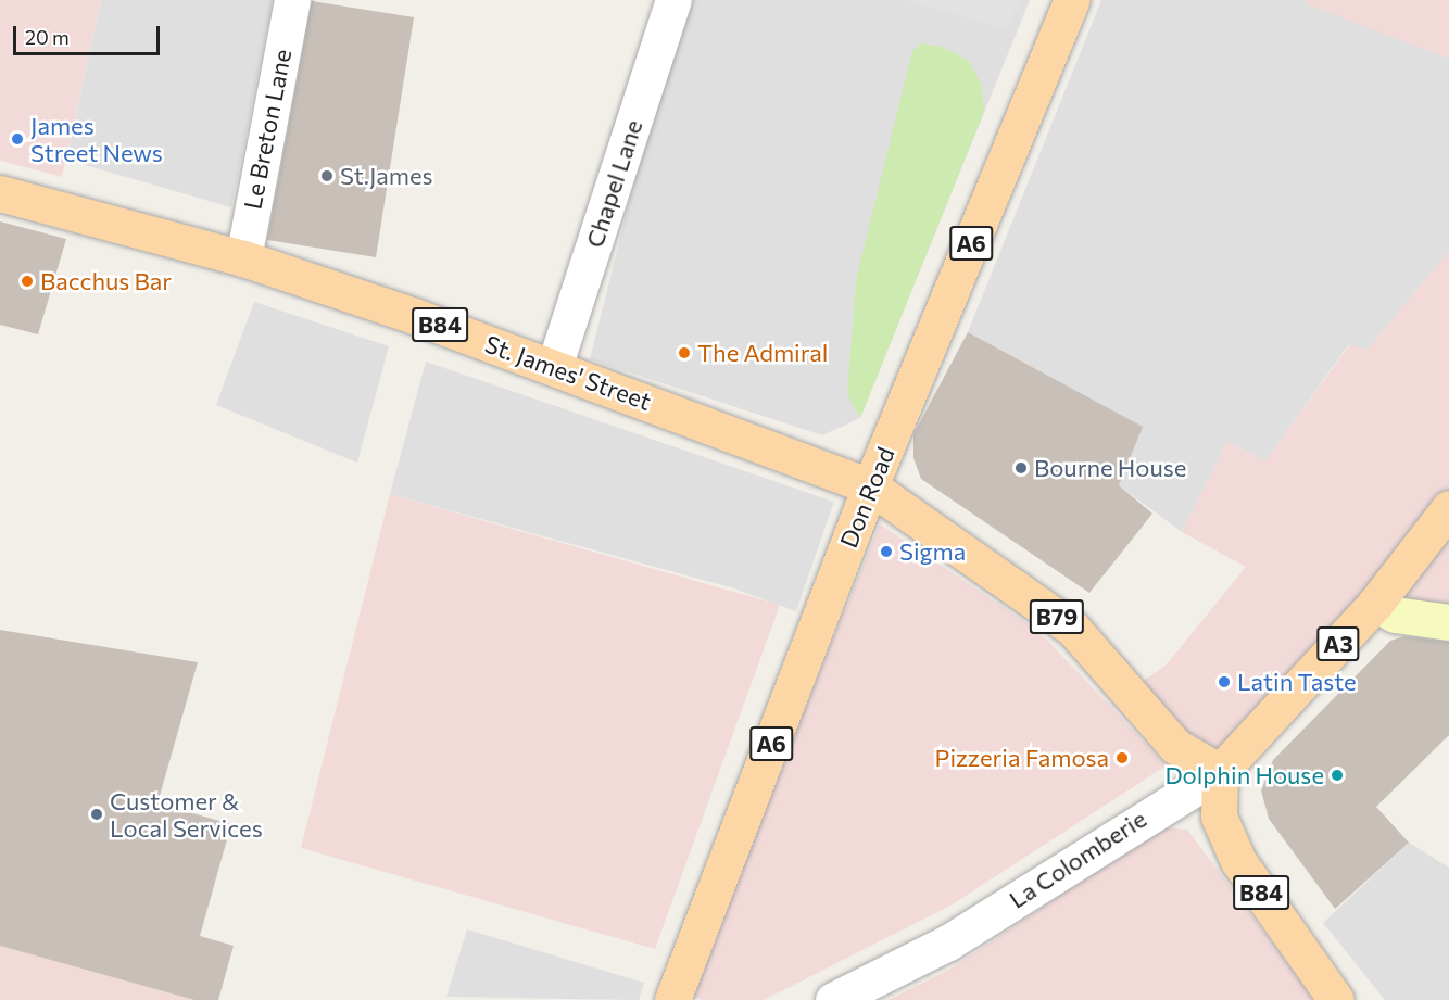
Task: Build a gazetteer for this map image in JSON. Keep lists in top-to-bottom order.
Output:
{
  "streets": {
    "main road": [
      "A6",
      "B84",
      "St. James' Street",
      "Don Road",
      "B79",
      "A3",
      "La Colomberie"
    ],
    "street": ["Le Breton Lane", "Chapel Lane"]
  },
  "crossings": [
    ["Le Breton Lane", "St. James' Street"],
    ["Chapel Lane", "St. James' Street"],
    ["B84", "B79"],
    ["B84", "La Colomberie"],
    ["St. James' Street", "Don Road"],
    ["St. James' Street", "B79"],
    ["Don Road", "B79"],
    ["B79", "La Colomberie"]
  ],
  "places": [
    "James Street News",
    "St.James",
    "Bacchus Bar",
    "The Admiral",
    "Bourne House",
    "Sigma",
    "Latin Taste",
    "Pizzeria Famosa",
    "Dolphin House",
    "Customer & Local Services"
  ],
  "scale_bar": "20 m"
}
